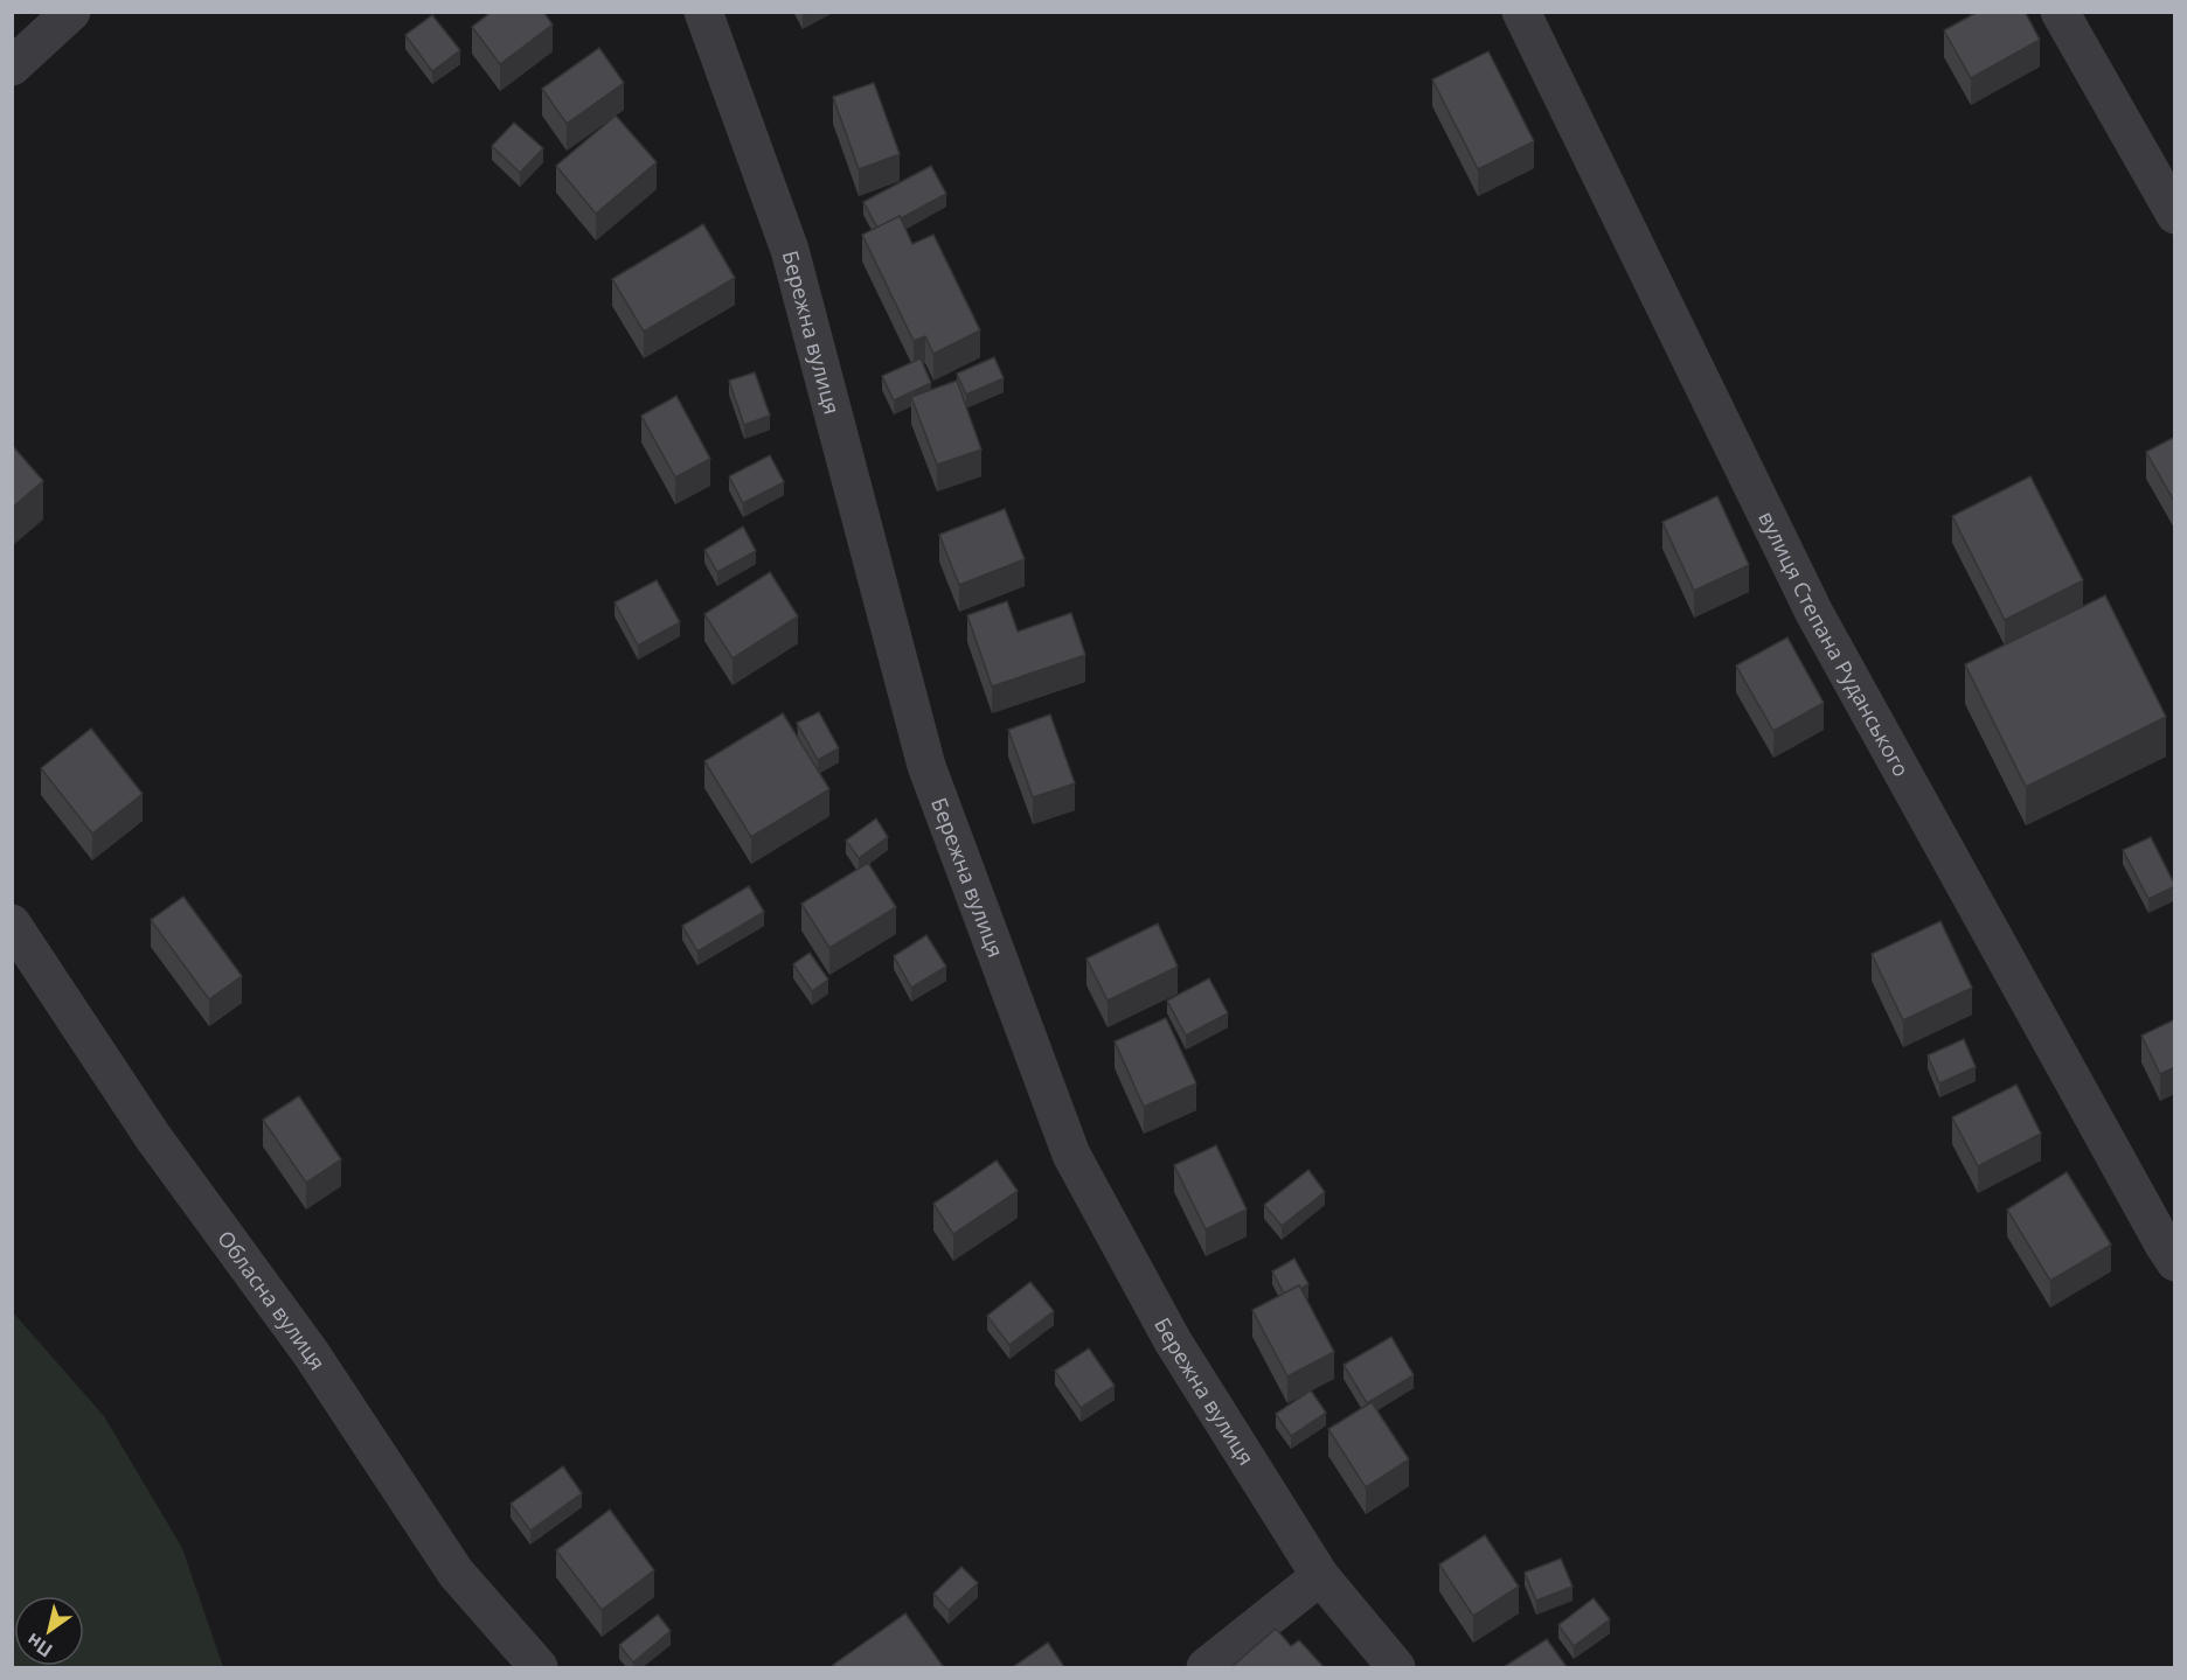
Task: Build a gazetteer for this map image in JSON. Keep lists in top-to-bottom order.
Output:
{
  "streets": {
    "street": ["Бережна вулиця", "вулиця Степана Руданського", "Обласна вулиця"]
  },
  "north": "bottom left"
}
